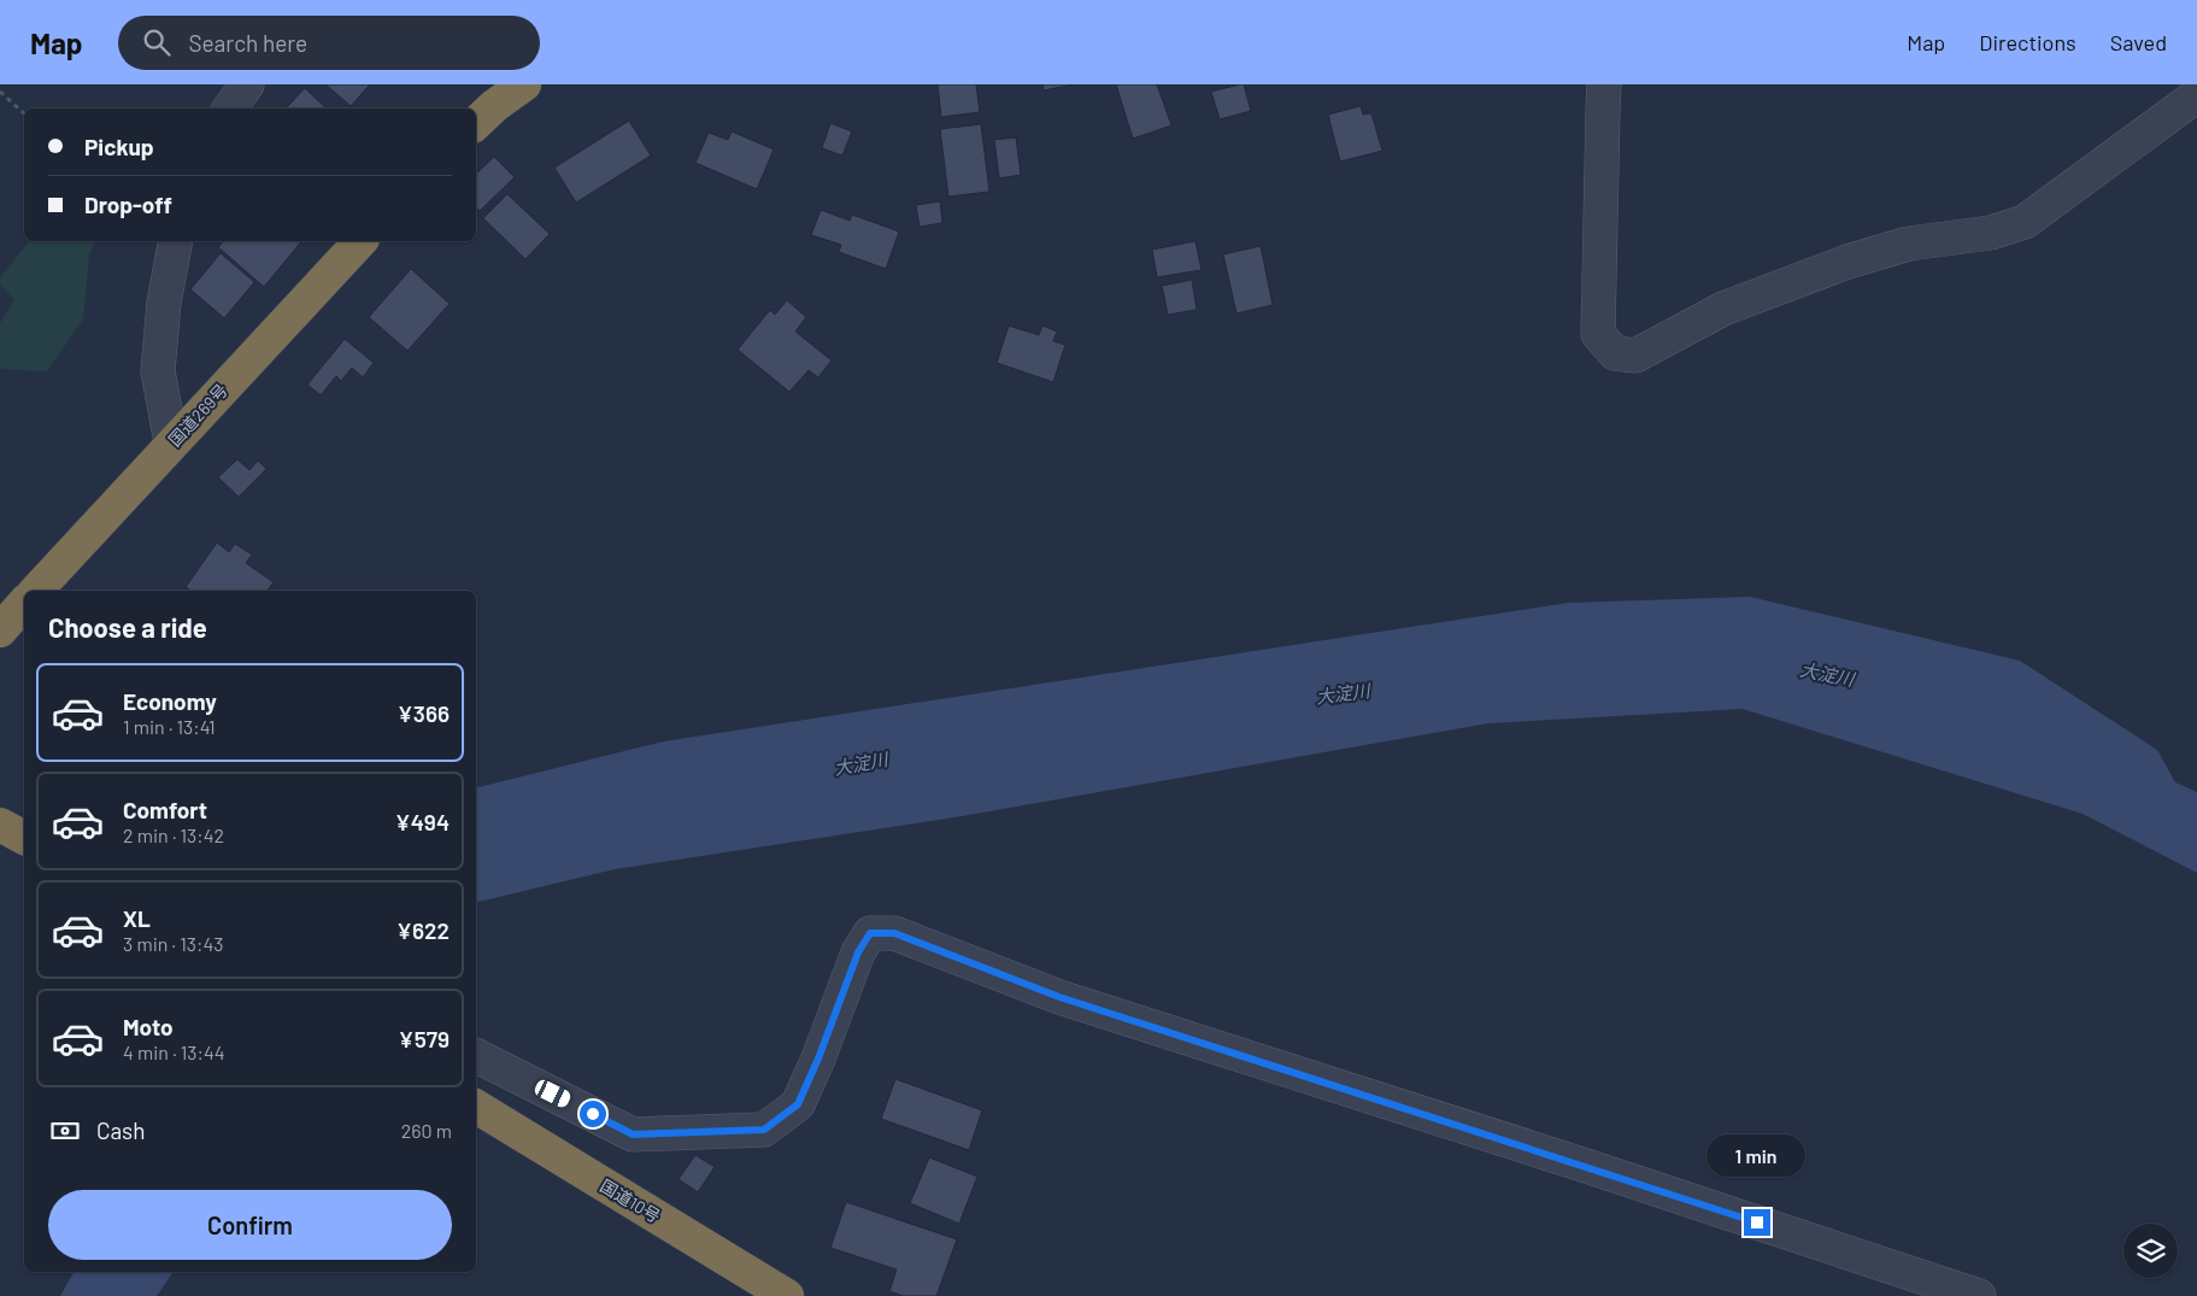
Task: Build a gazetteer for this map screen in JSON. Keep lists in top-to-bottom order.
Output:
{
  "streets": {
    "highway": ["国道269号", "国道10号"]
  },
  "water": ["大淀川"],
  "page": {
    "header": "Map",
    "search": "Search here",
    "nav": ["Map", "Directions", "Saved"],
    "banner": ["Pickup", "Drop-off"],
    "heading": "Choose a ride",
    "list": [
      {
        "name": "Economy",
        "note": "1 min · 13:41",
        "value": "¥366"
      },
      {
        "name": "Comfort",
        "note": "2 min · 13:42",
        "value": "¥494"
      },
      {
        "name": "XL",
        "note": "3 min · 13:43",
        "value": "¥622"
      },
      {
        "name": "Moto",
        "note": "4 min · 13:44",
        "value": "¥579"
      }
    ],
    "pay": ["Cash", "260 m"],
    "bubble": "1 min",
    "buttons": "Confirm"
  }
}
